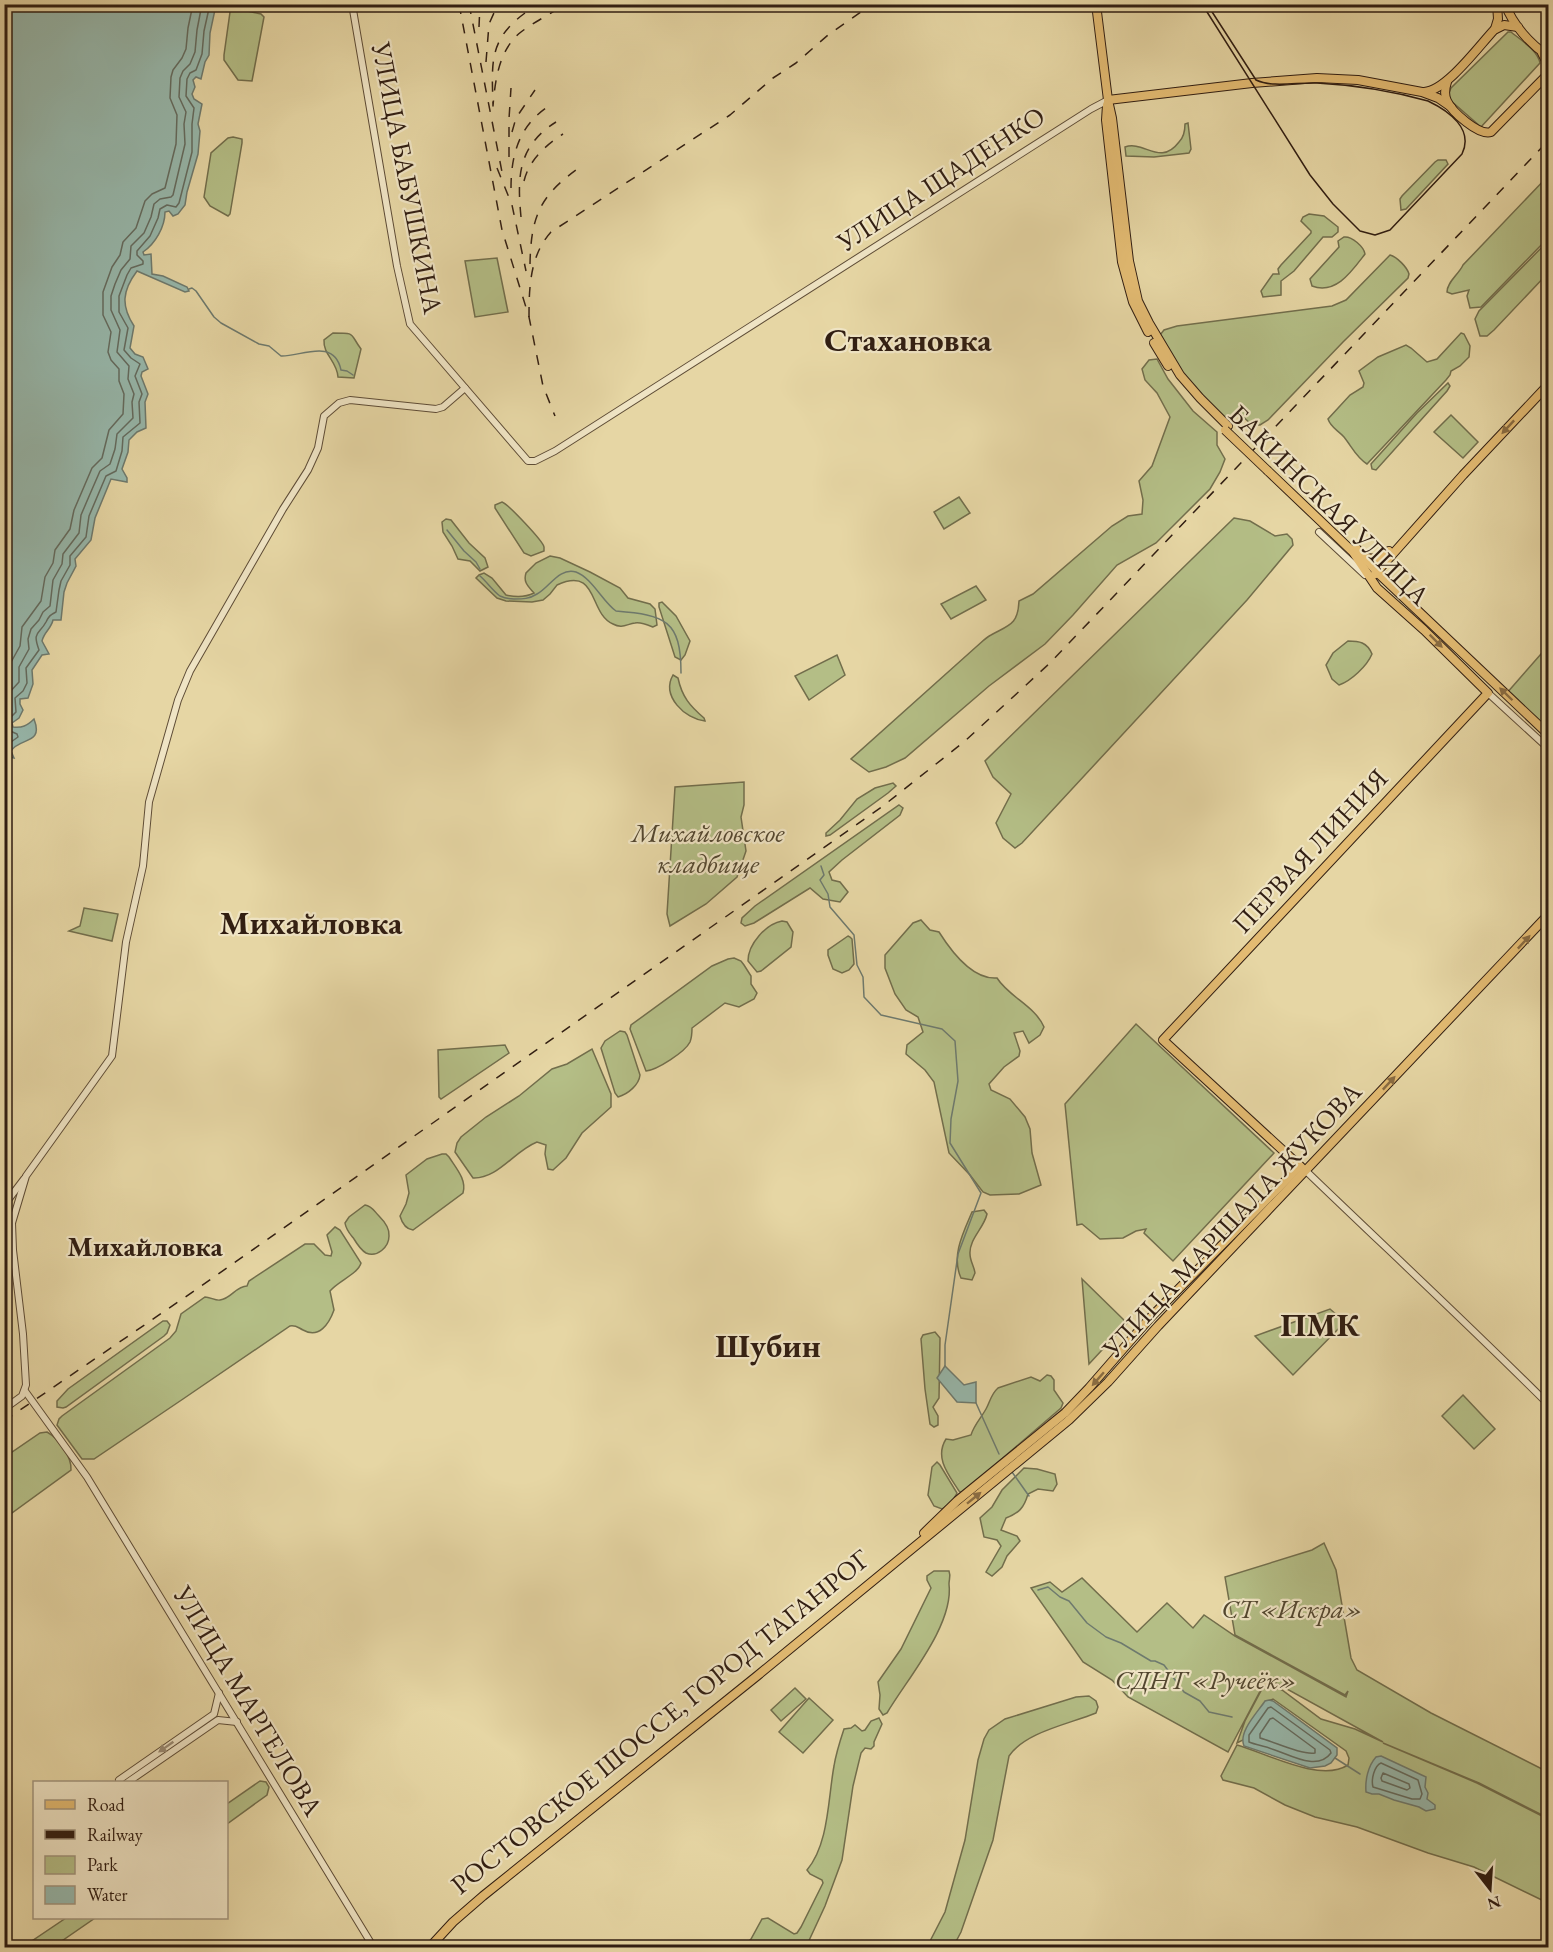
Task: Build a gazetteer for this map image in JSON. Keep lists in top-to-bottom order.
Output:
{
  "streets": {
    "main road": [
      "УЛИЦА ЩАДЕНКО",
      "БАКИНСКАЯ УЛИЦА",
      "ПЕРВАЯ ЛИНИЯ",
      "УЛИЦА МАРШАЛА ЖУКОВА",
      "РОСТОВСКОЕ ШОССЕ, ГОРОД ТАГАНРОГ"
    ],
    "street": ["УЛИЦА БАБУШКИНА", "УЛИЦА МАРГЕЛОВА"]
  },
  "crossings": [
    ["УЛИЦА БАБУШКИНА", "УЛИЦА ЩАДЕНКО"],
    ["УЛИЦА ЩАДЕНКО", "БАКИНСКАЯ УЛИЦА"],
    ["БАКИНСКАЯ УЛИЦА", "ПЕРВАЯ ЛИНИЯ"],
    ["ПЕРВАЯ ЛИНИЯ", "УЛИЦА МАРШАЛА ЖУКОВА"],
    ["УЛИЦА МАРШАЛА ЖУКОВА", "РОСТОВСКОЕ ШОССЕ, ГОРОД ТАГАНРОГ"]
  ],
  "districts": [
    "Стахановка",
    "Михайловка",
    "Михайловка",
    "ПМК",
    "Шубин"
  ],
  "parks": ["Михайловское кладбище", "СТ «Искра»", "СДНТ «Ручеёк»"],
  "legend": [
    "Road",
    "Railway",
    "Park",
    "Water"
  ],
  "north": "bottom"
}
